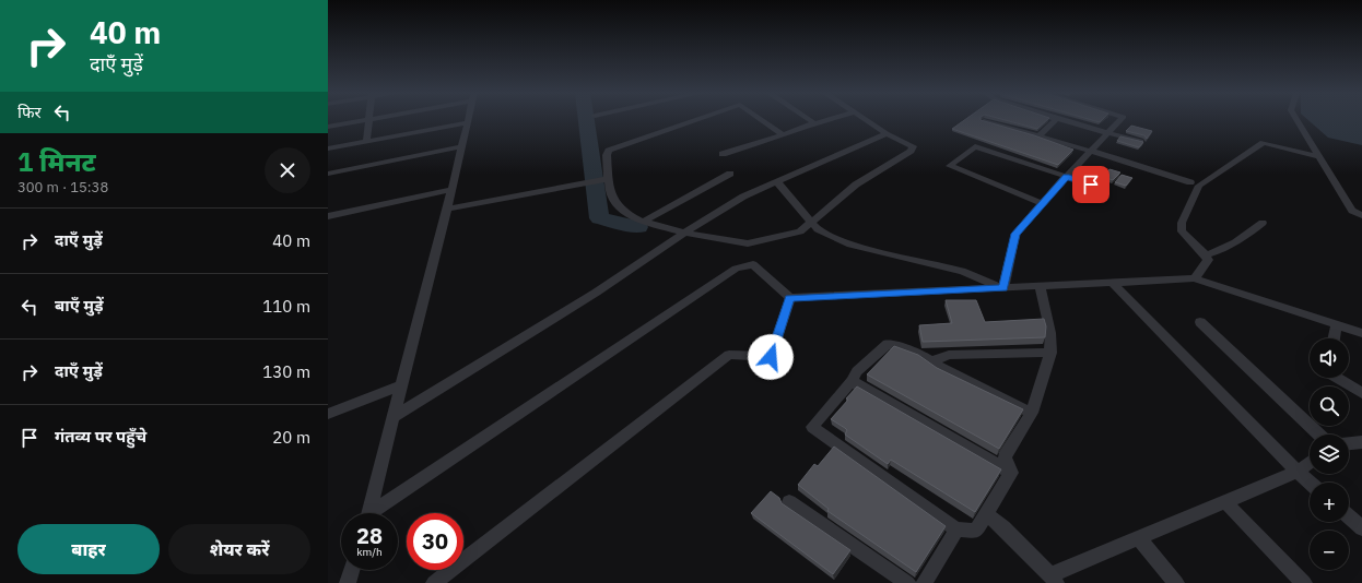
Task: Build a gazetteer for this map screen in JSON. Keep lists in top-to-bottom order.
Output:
{
  "page": {
    "turn": ["40 m", "दाएँ मुड़ें"],
    "then": "फिर",
    "heading": ["1 मिनट", "300 m · 15:38"],
    "list": [
      {
        "name": "दाएँ मुड़ें",
        "value": "40 m"
      },
      {
        "name": "बाएँ मुड़ें",
        "value": "110 m"
      },
      {
        "name": "दाएँ मुड़ें",
        "value": "130 m"
      },
      {
        "name": "गंतव्य पर पहुँचे",
        "value": "20 m"
      }
    ],
    "map_buttons": ["+", "−"],
    "speed": "28 km/h",
    "limit": "30",
    "buttons": ["बाहर", "शेयर करें"]
  }
}
